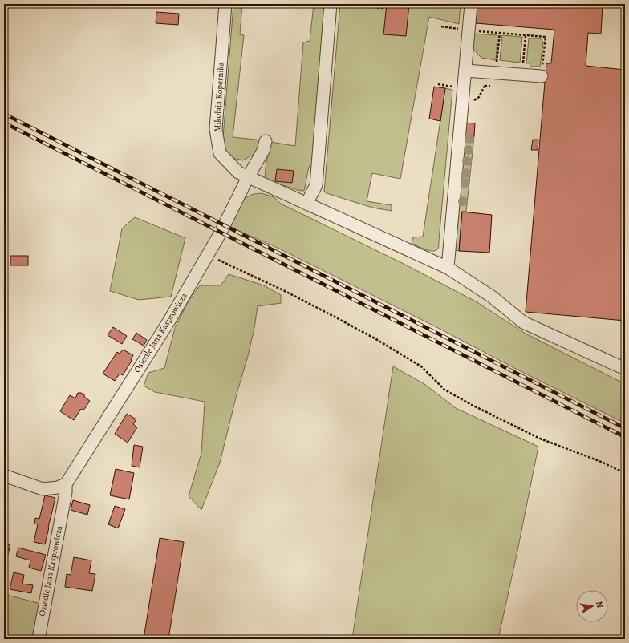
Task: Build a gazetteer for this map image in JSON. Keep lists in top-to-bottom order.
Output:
{
  "streets": {
    "street": ["Mikołaja Kopernika", "Osiedle Jana Kasprowicza"]
  },
  "crossings": [
    ["Mikołaja Kopernika", "Osiedle Jana Kasprowicza"]
  ],
  "north": "right"
}
